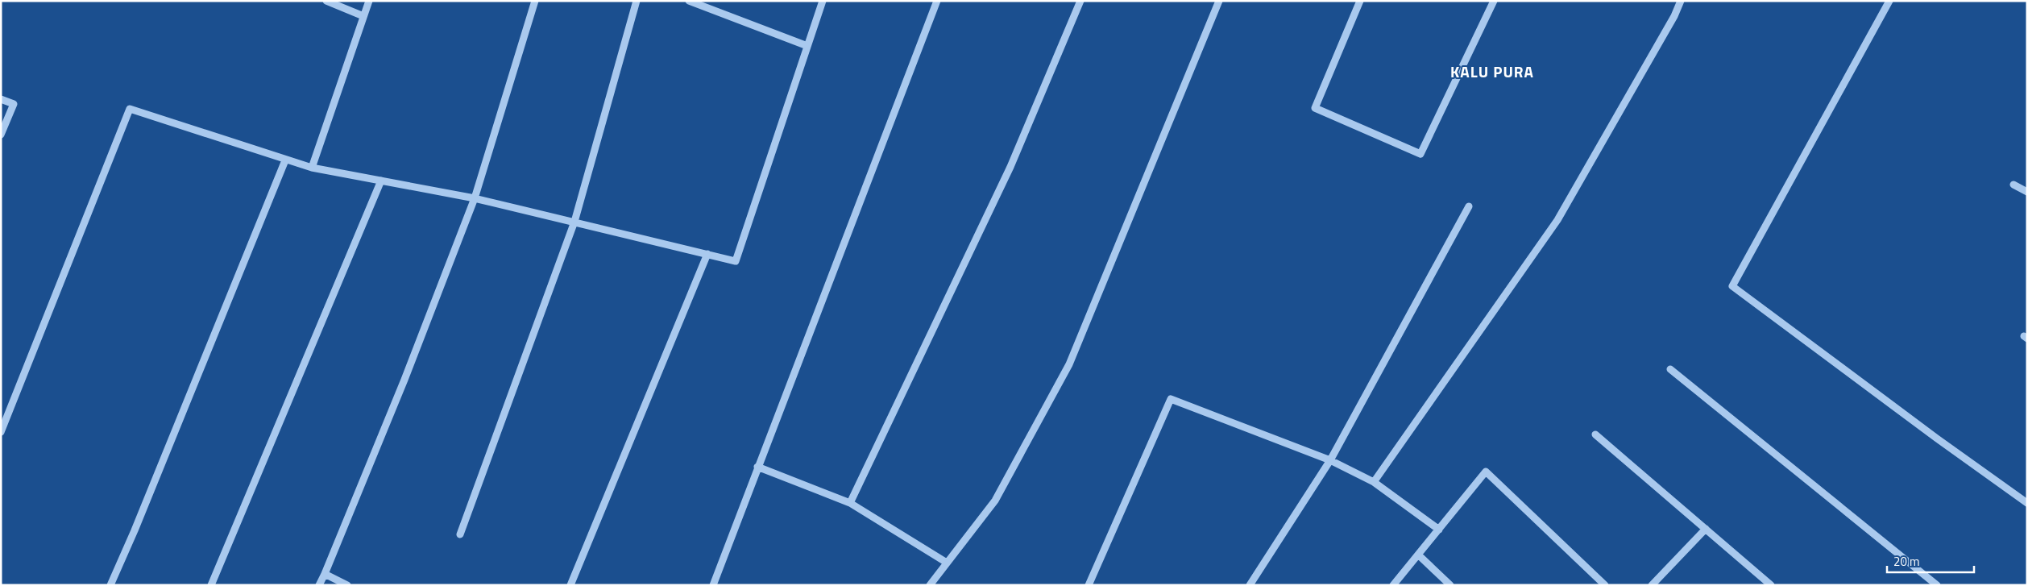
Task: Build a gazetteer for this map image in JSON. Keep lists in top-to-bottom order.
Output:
{
  "districts": ["KALU PURA"],
  "scale_bar": "20 m"
}
